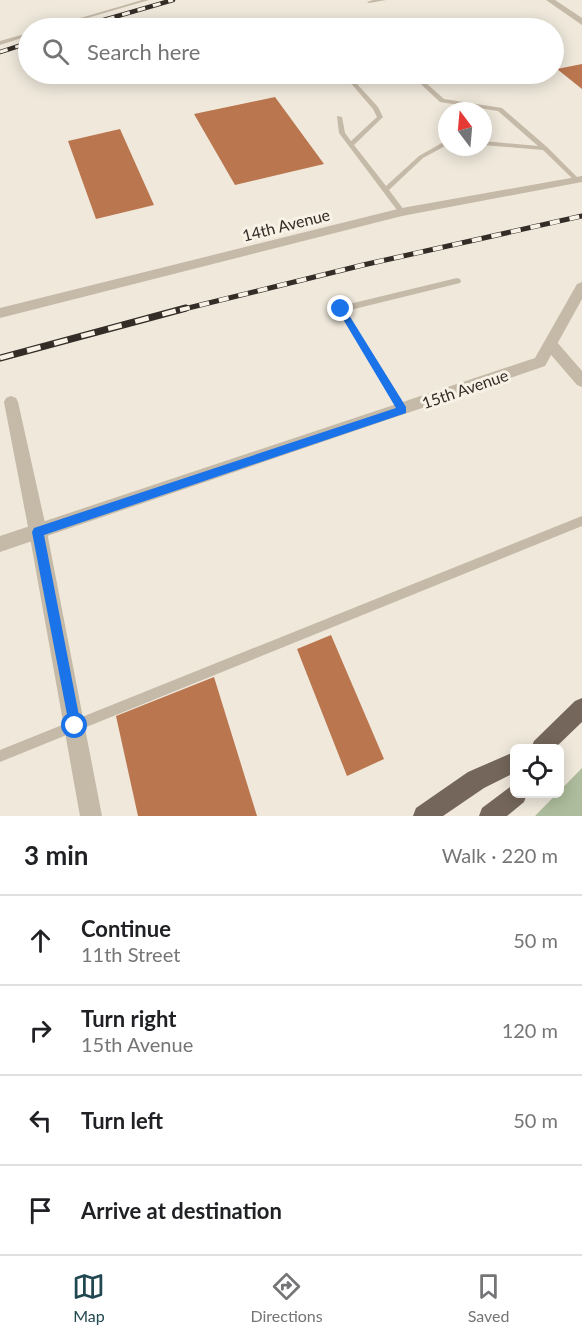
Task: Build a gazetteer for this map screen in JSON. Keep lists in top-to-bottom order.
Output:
{
  "streets": {
    "street": ["14th Avenue", "15th Avenue"]
  },
  "north": "top",
  "page": {
    "search": "Search here",
    "heading": ["3 min", "Walk · 220 m"],
    "list": [
      ["Continue", "11th Street", "50 m"],
      ["Turn right", "15th Avenue", "120 m"],
      ["Turn left", "50 m"],
      "Arrive at destination"
    ],
    "nav": ["Map", "Directions", "Saved"]
  }
}
